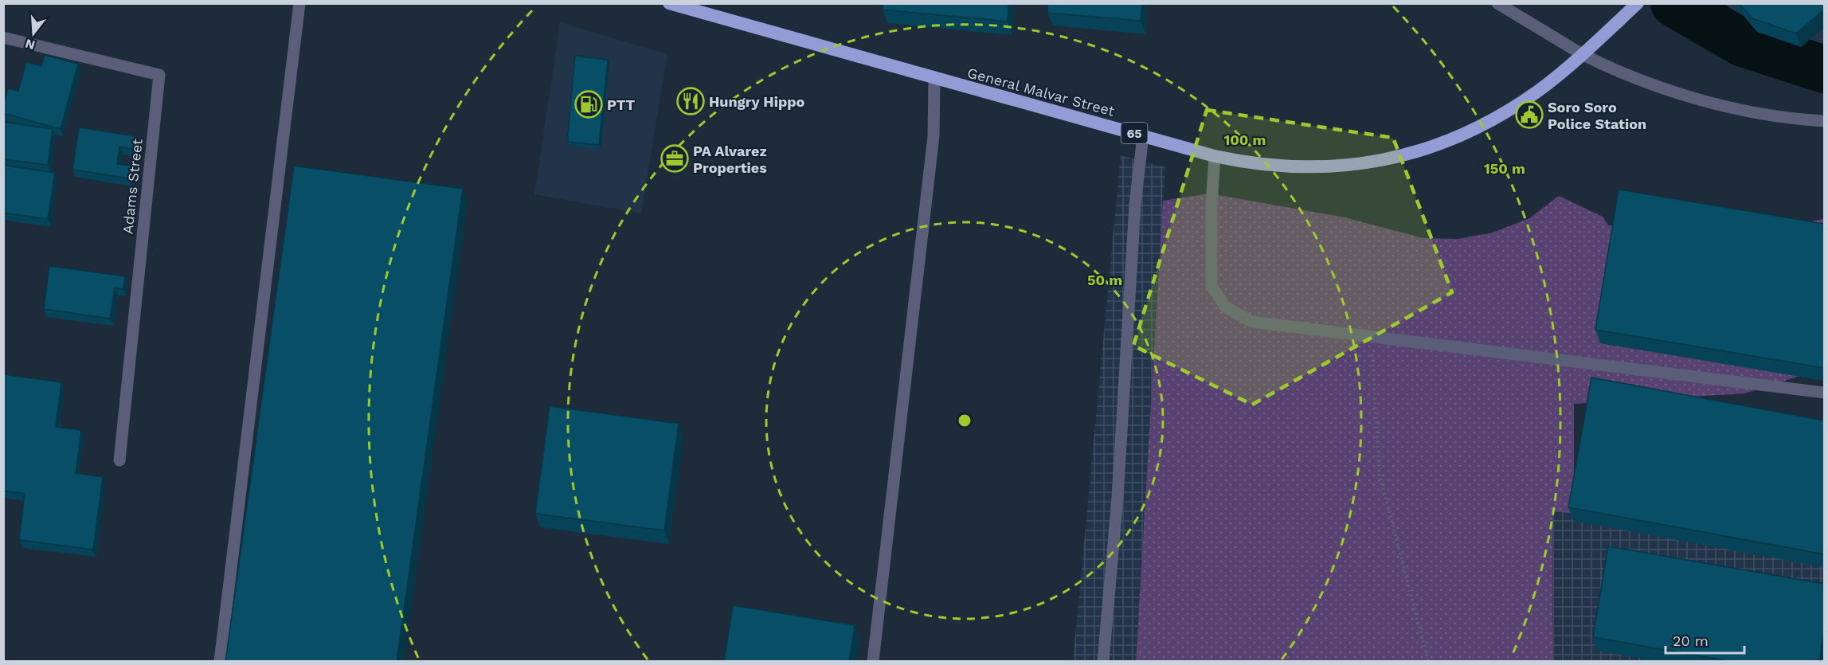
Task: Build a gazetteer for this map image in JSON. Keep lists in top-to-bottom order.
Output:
{
  "streets": {
    "highway": ["General Malvar Street", "65"],
    "street": ["Adams Street"]
  },
  "crossings": [
    ["General Malvar Street", "65"]
  ],
  "places": {
    "restaurant": ["Hungry Hippo"],
    "fuel station": ["PTT"],
    "public building": ["Soro Soro Police Station"],
    "office": ["PA Alvarez Properties"]
  },
  "scale_bar": "20 m",
  "north": "bottom",
  "rings": ["100 m", "150 m", "50 m"]
}
